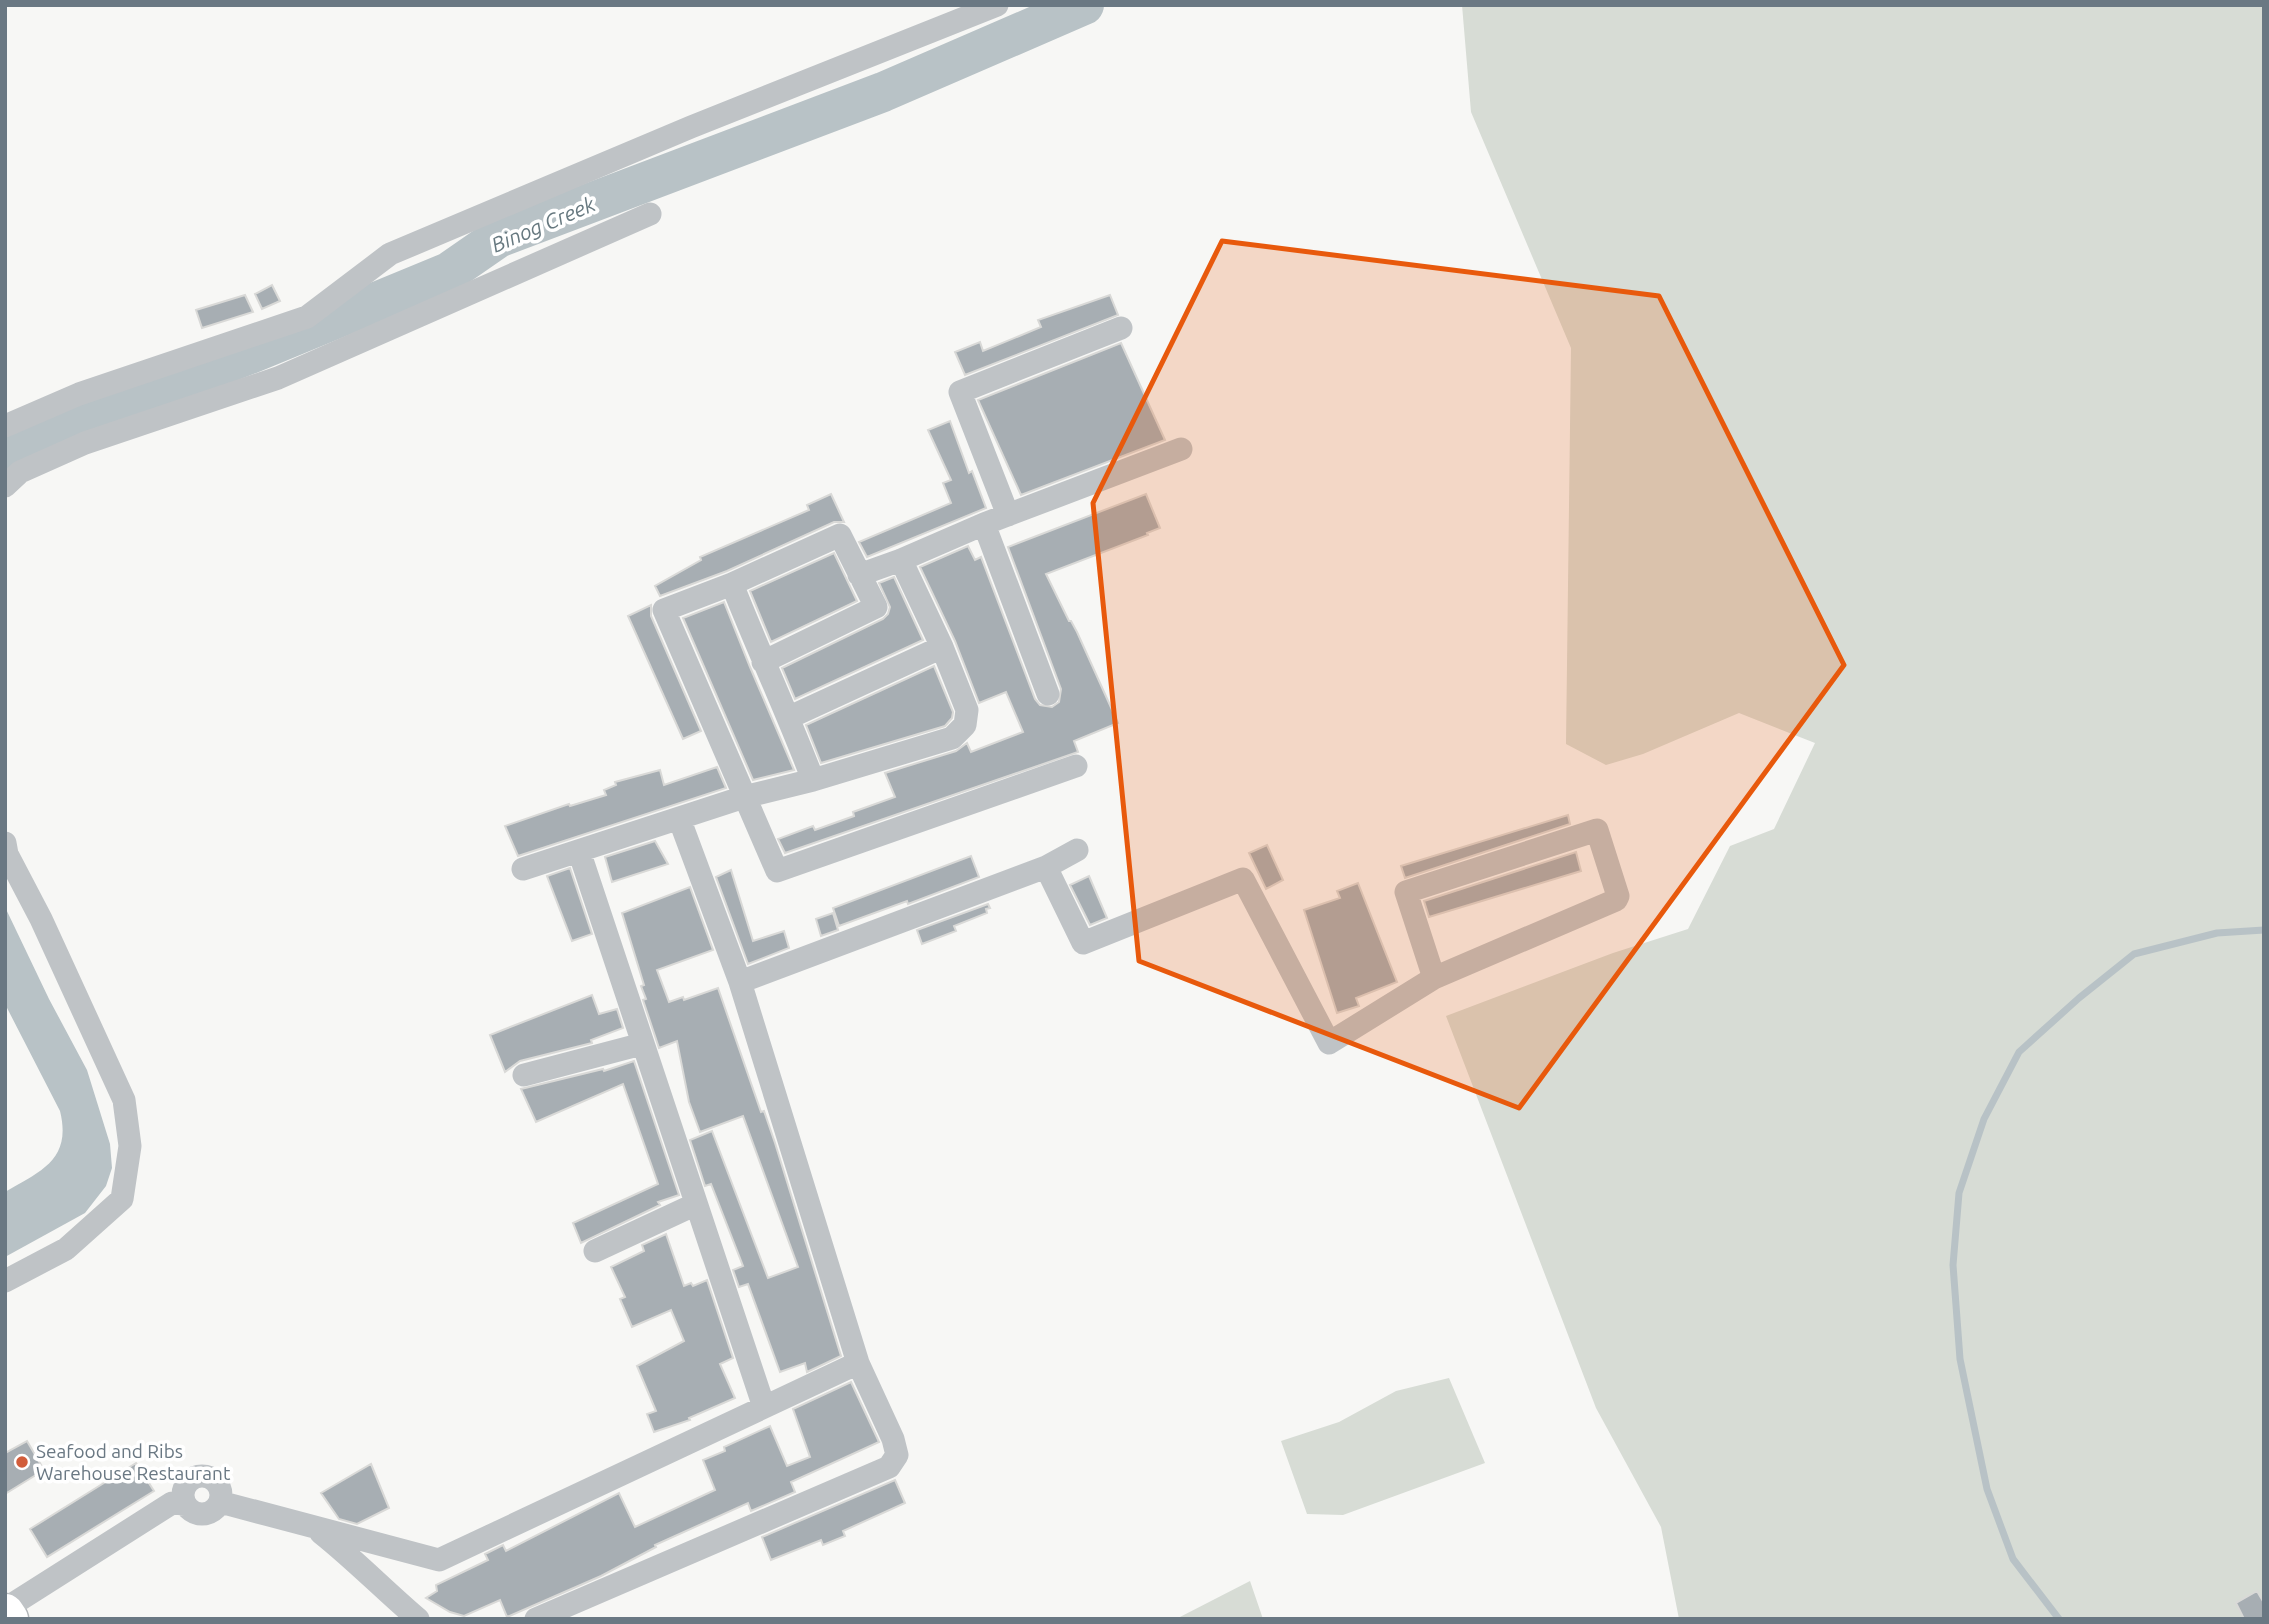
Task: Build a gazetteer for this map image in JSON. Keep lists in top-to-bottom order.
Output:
{
  "water": ["Binog Creek"],
  "places": ["Seafood and Ribs Warehouse Restaurant"]
}
